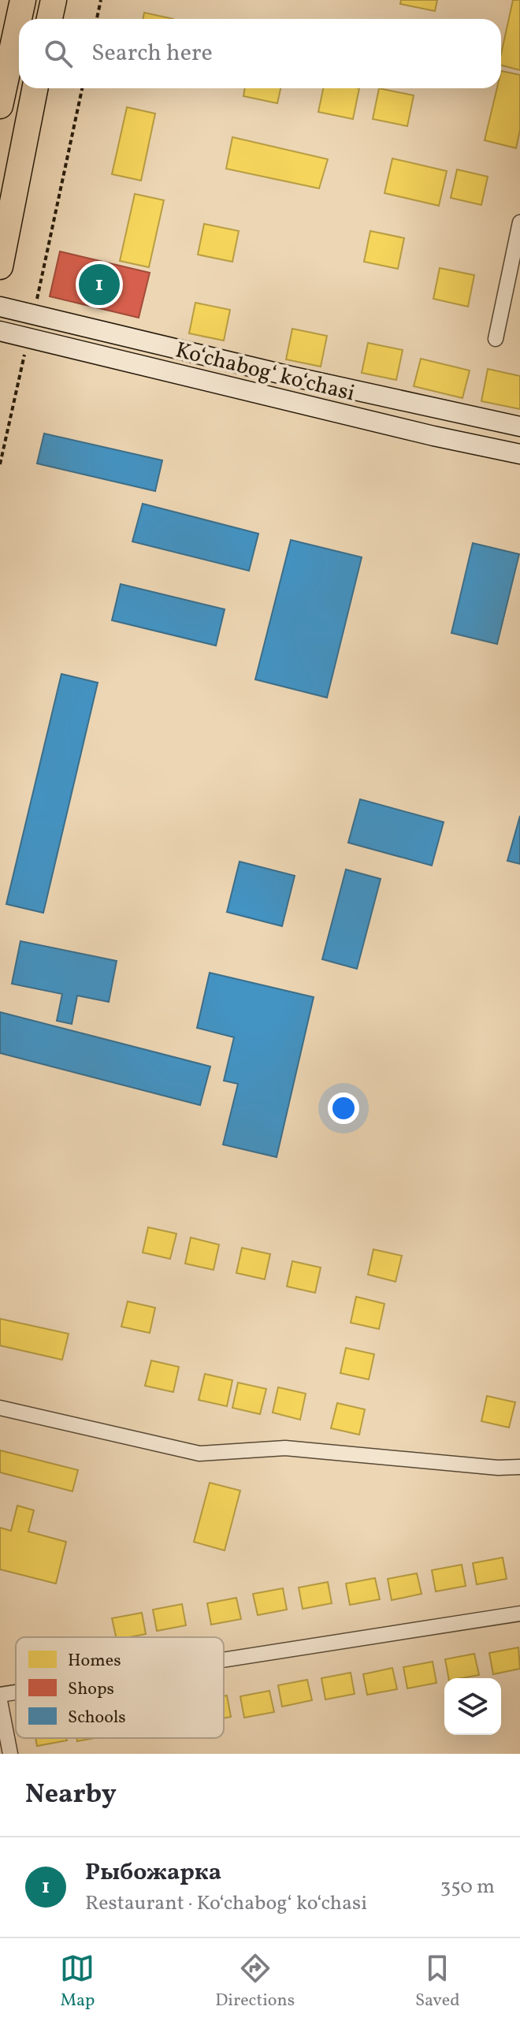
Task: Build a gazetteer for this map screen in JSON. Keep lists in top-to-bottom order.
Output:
{
  "streets": {
    "main road": ["Ko‘chabog‘ ko‘chasi"]
  },
  "legend": ["Homes", "Shops", "Schools"],
  "page": {
    "search": "Search here",
    "pins": "1",
    "heading": "Nearby",
    "list": [
      {
        "mark": "1",
        "name": "Рыбожарка",
        "note": "Restaurant · Ko‘chabog‘ ko‘chasi",
        "value": "350 m"
      }
    ],
    "nav": ["Map", "Directions", "Saved"]
  }
}
